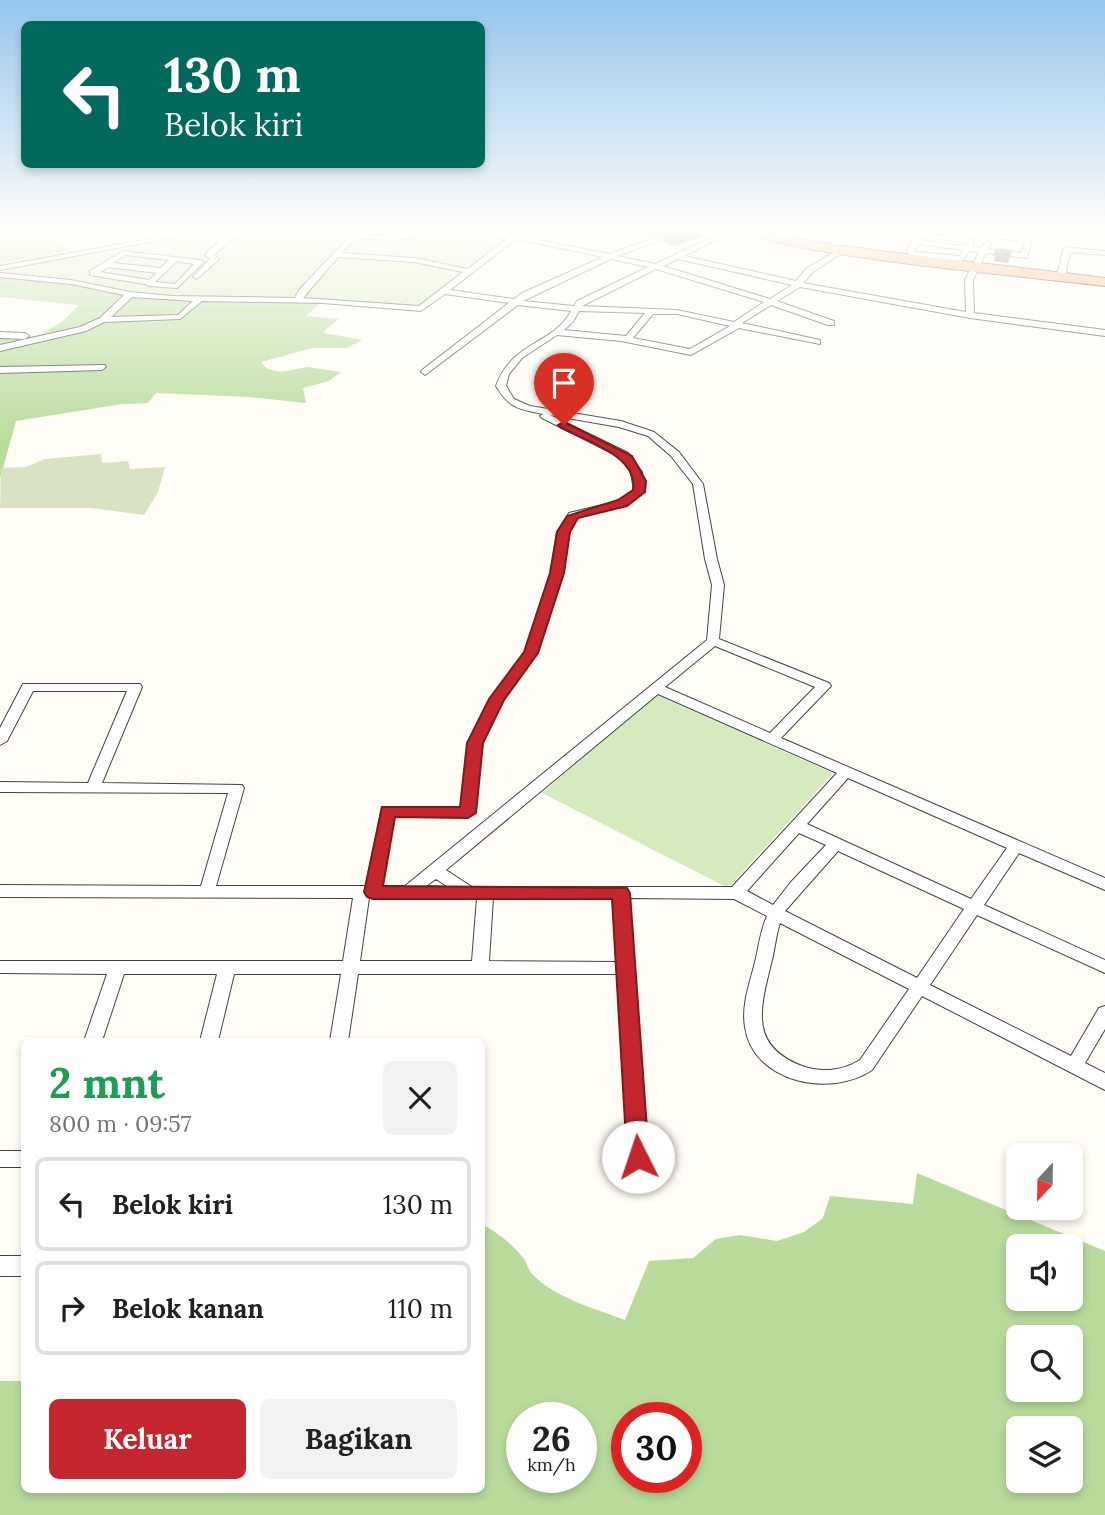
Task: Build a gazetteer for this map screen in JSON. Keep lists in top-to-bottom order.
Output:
{
  "north": "bottom",
  "page": {
    "turn": ["130 m", "Belok kiri"],
    "heading": ["2 mnt", "800 m · 09:57"],
    "list": [
      {
        "name": "Belok kiri",
        "value": "130 m"
      },
      {
        "name": "Belok kanan",
        "value": "110 m"
      }
    ],
    "buttons": ["Keluar", "Bagikan"],
    "speed": "26 km/h",
    "limit": "30"
  }
}
